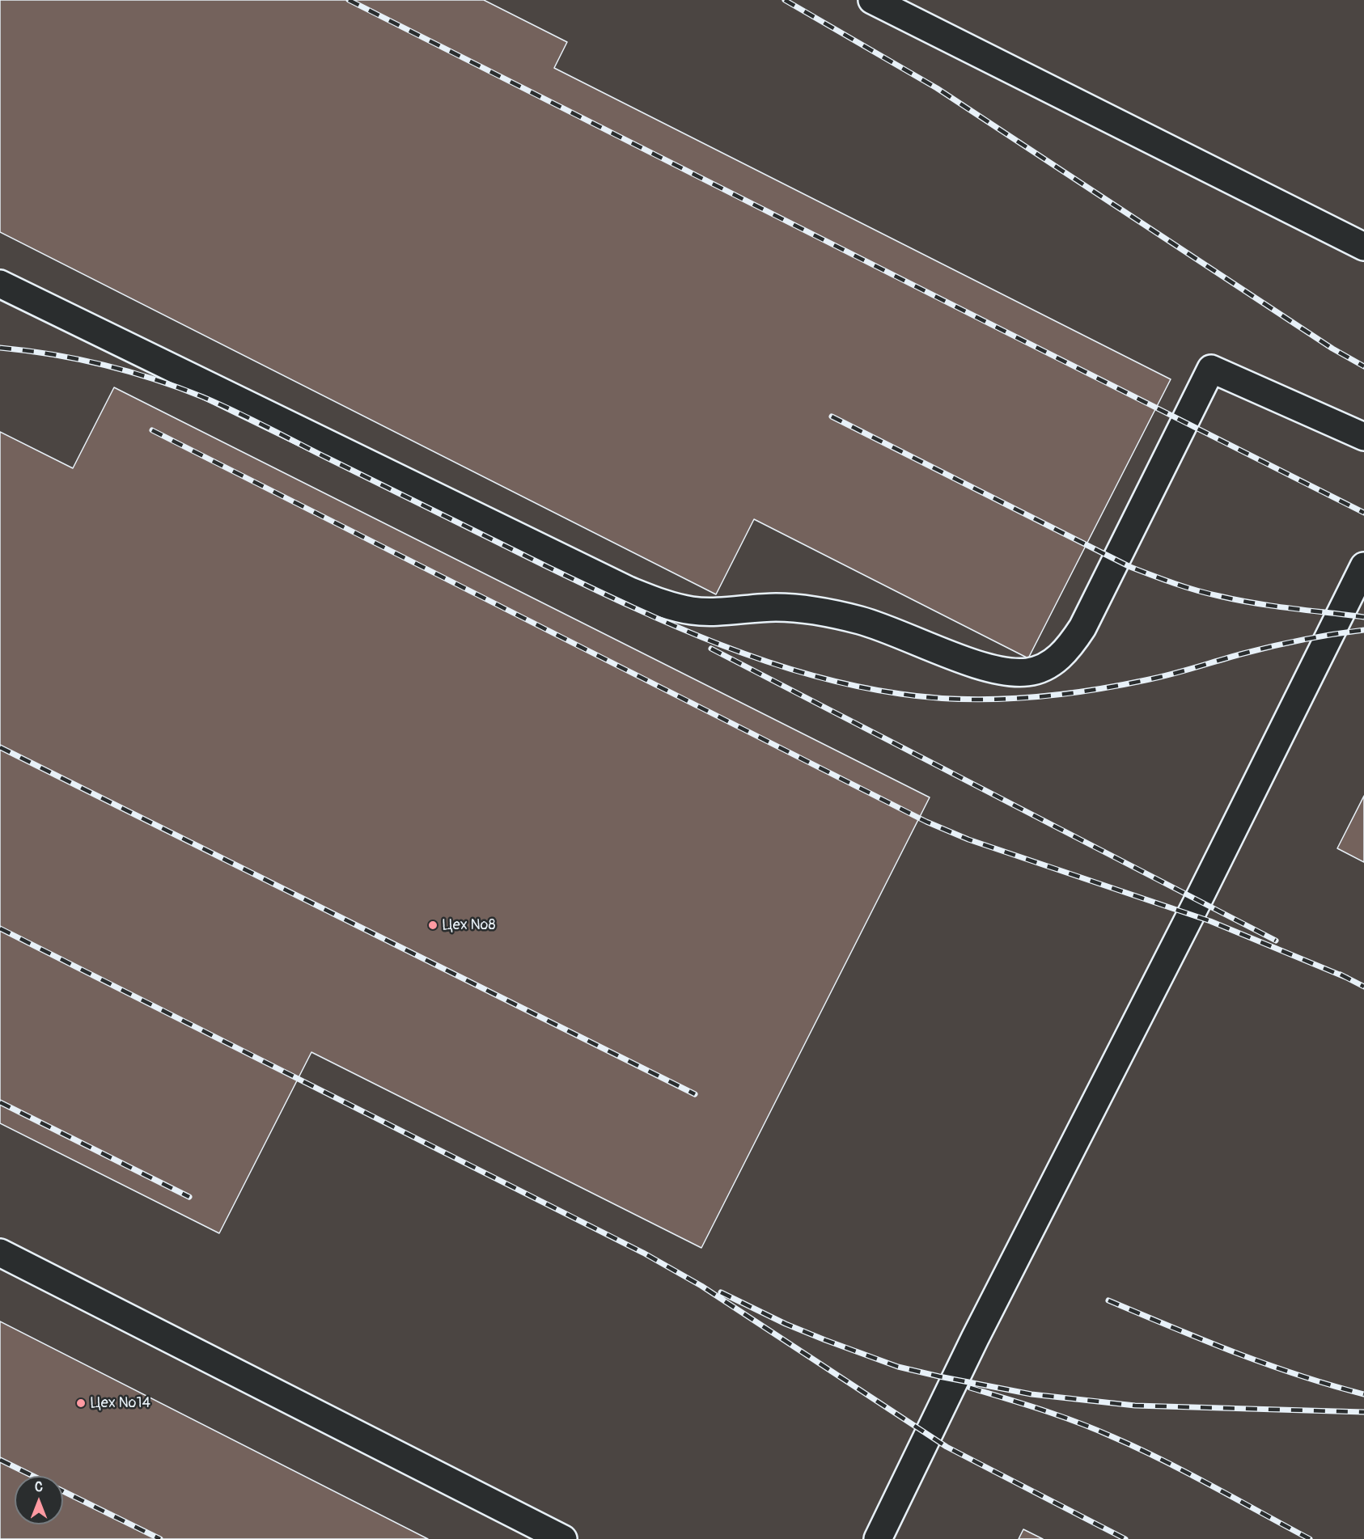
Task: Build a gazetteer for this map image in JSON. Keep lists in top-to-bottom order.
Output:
{
  "places": ["Цех №8", "Цех №14"],
  "north": "top"
}
